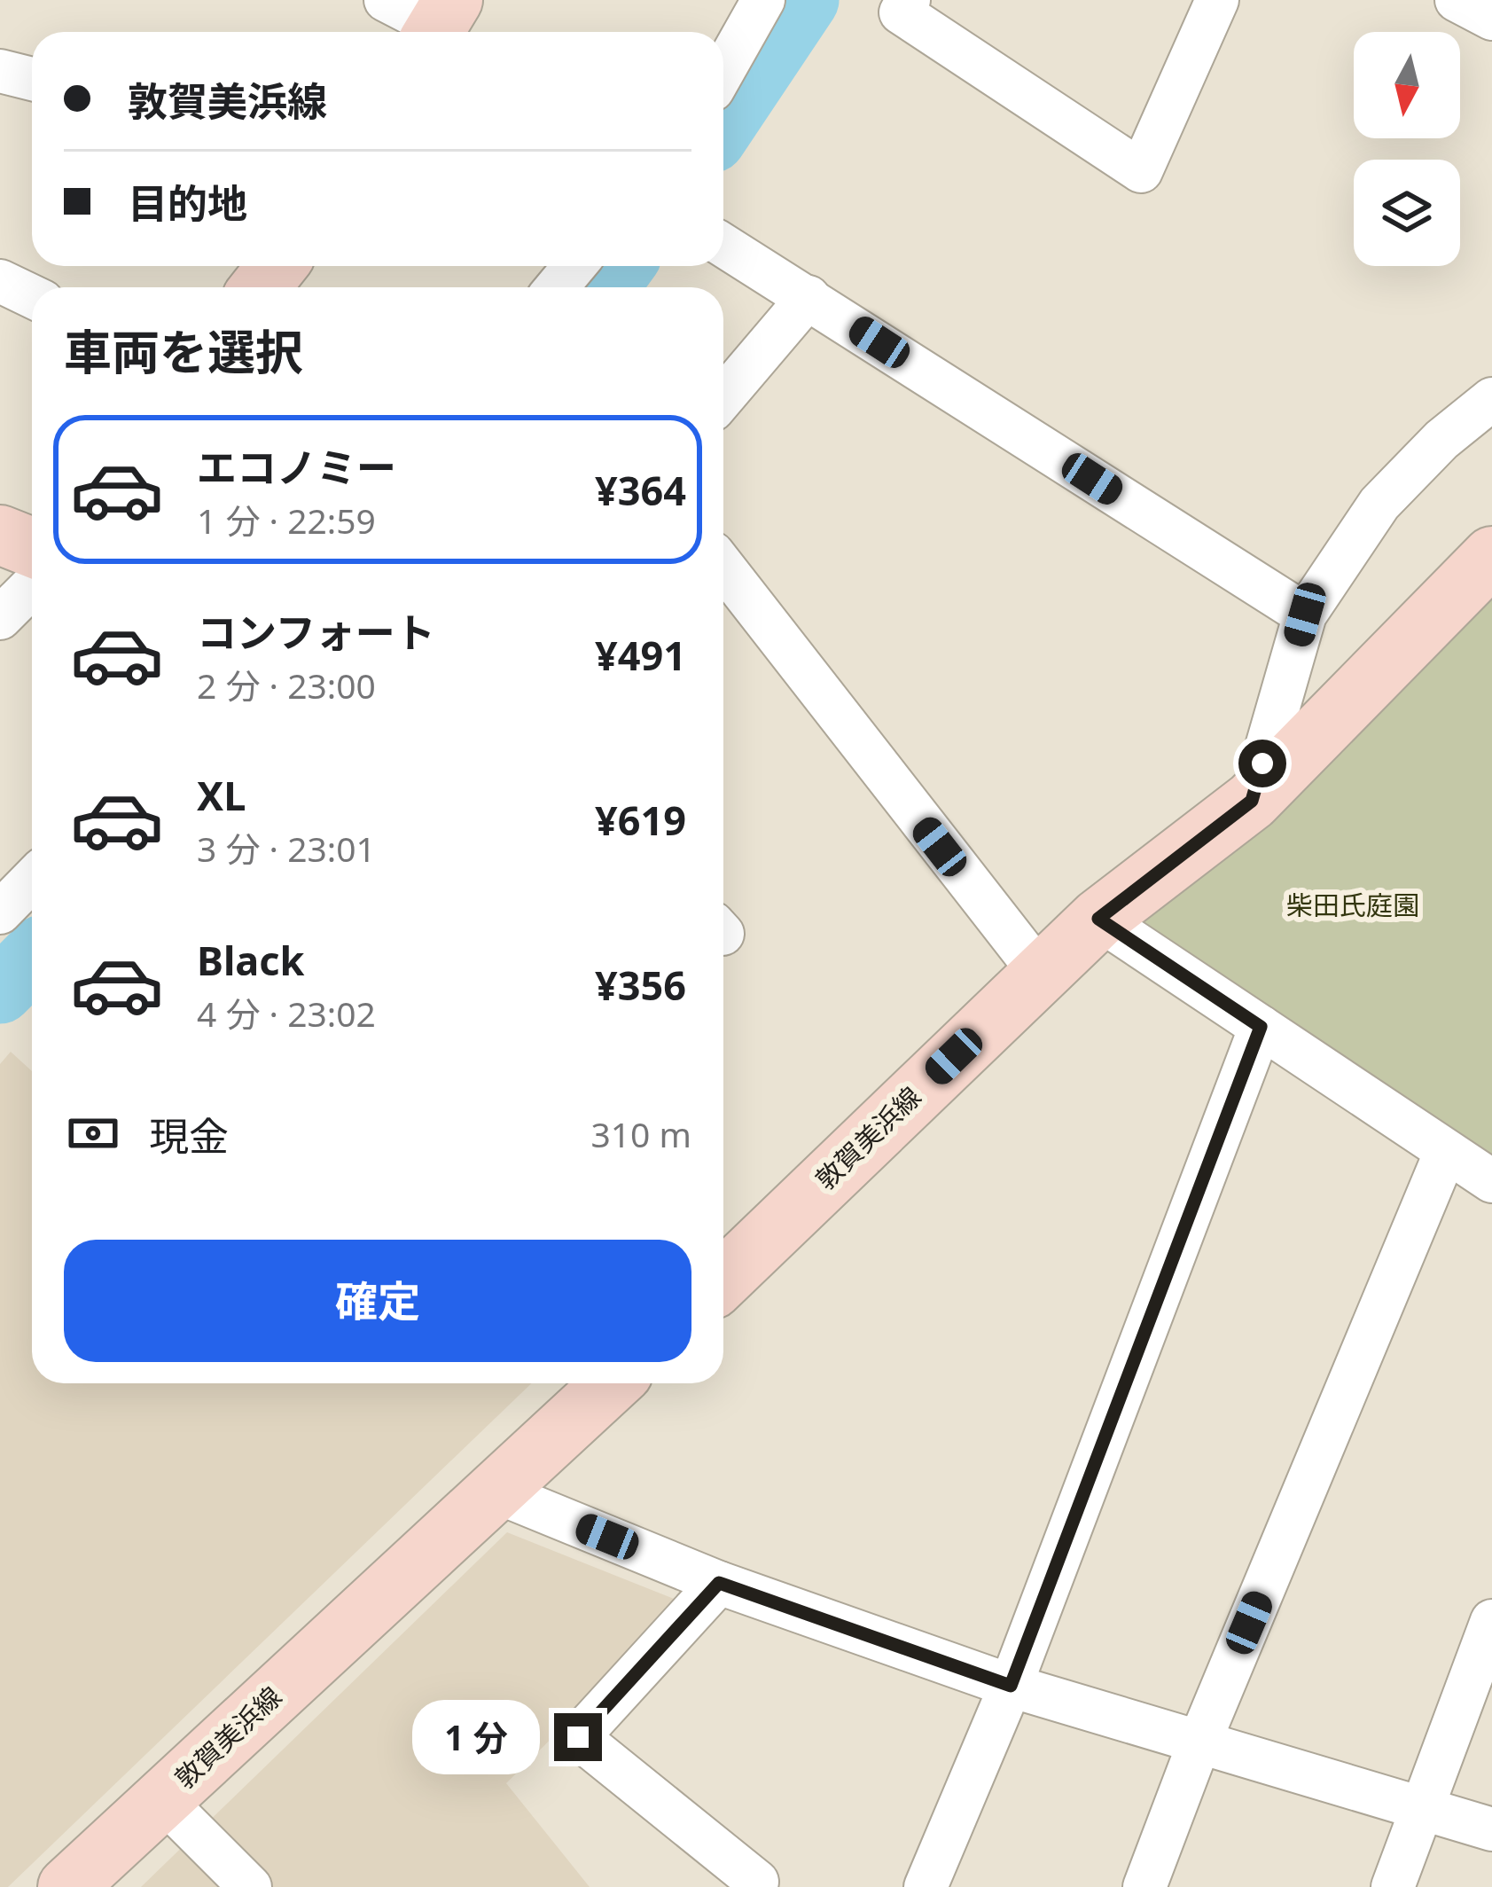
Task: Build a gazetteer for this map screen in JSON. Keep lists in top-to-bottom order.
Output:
{
  "streets": {
    "main road": ["敦賀美浜線"]
  },
  "parks": ["柴田氏庭園"],
  "north": "bottom",
  "page": {
    "banner": ["敦賀美浜線", "目的地"],
    "heading": "車両を選択",
    "list": [
      {
        "name": "エコノミー",
        "note": "1 分 · 22:59",
        "value": "¥364"
      },
      {
        "name": "コンフォート",
        "note": "2 分 · 23:00",
        "value": "¥491"
      },
      {
        "name": "XL",
        "note": "3 分 · 23:01",
        "value": "¥619"
      },
      {
        "name": "Black",
        "note": "4 分 · 23:02",
        "value": "¥356"
      }
    ],
    "pay": ["現金", "310 m"],
    "buttons": "確定",
    "bubble": "1 分"
  }
}
